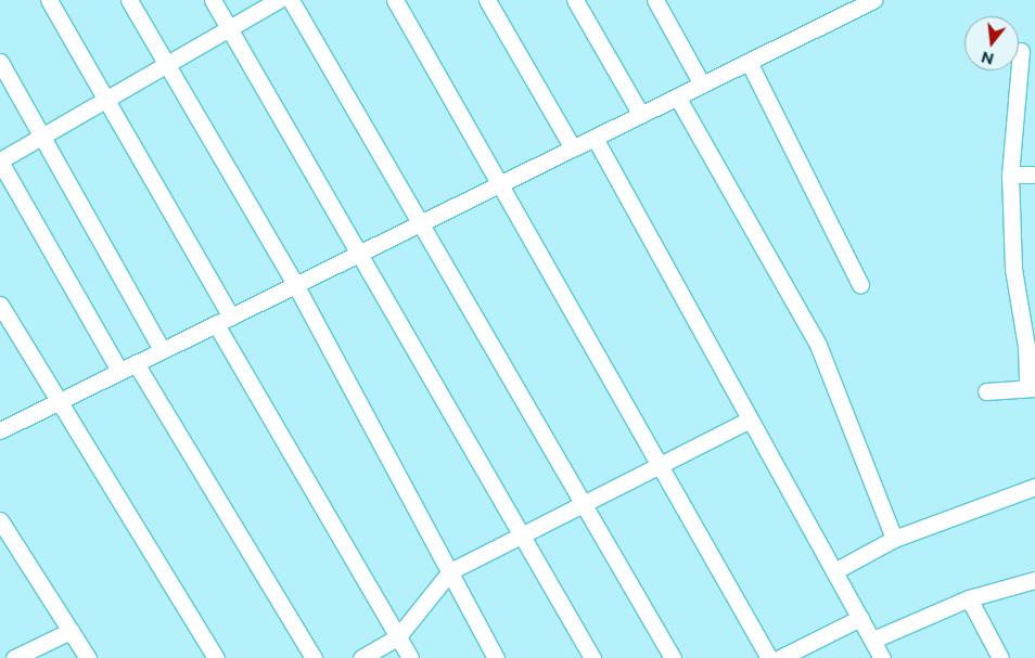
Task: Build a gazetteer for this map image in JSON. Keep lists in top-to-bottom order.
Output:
{
  "north": "bottom"
}
